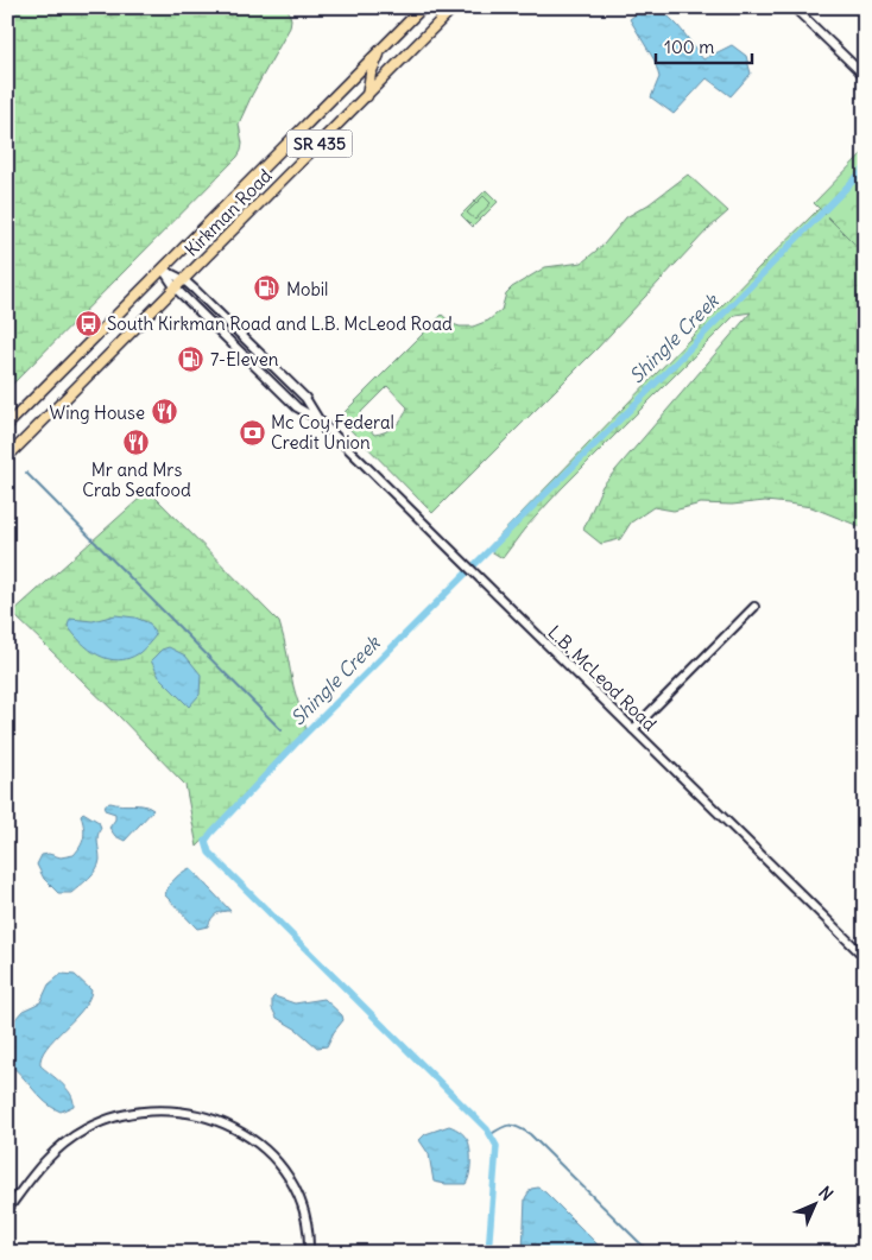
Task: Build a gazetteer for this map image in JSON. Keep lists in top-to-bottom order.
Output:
{
  "streets": {
    "main road": ["SR 435", "Kirkman Road"],
    "street": ["L.B. McLeod Road"]
  },
  "crossings": [
    ["SR 435", "Kirkman Road"],
    ["SR 435", "L.B. McLeod Road"],
    ["Kirkman Road", "L.B. McLeod Road"]
  ],
  "water": ["Shingle Creek"],
  "places": {
    "fuel station": ["Mobil", "7-Eleven"],
    "bus stop": ["South Kirkman Road and L.B. McLeod Road"],
    "restaurant": ["Wing House", "Mr and Mrs Crab Seafood"],
    "bank": ["Mc Coy Federal Credit Union"]
  },
  "scale_bar": "100 m",
  "north": "top right"
}
